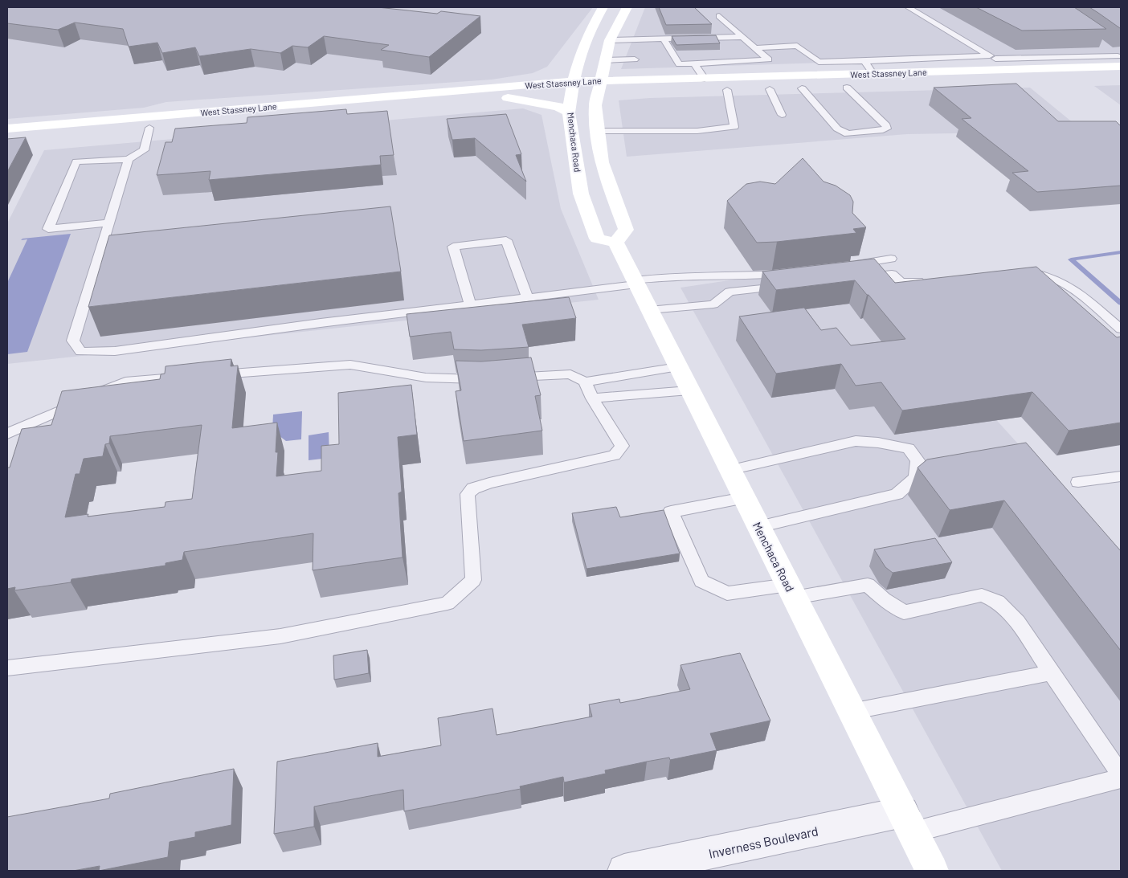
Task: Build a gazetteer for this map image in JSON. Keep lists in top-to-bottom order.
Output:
{
  "streets": {
    "main road": ["West Stassney Lane", "Menchaca Road"],
    "street": ["Inverness Boulevard"]
  },
  "crossings": [
    ["West Stassney Lane", "Menchaca Road"],
    ["Menchaca Road", "Inverness Boulevard"]
  ]
}
